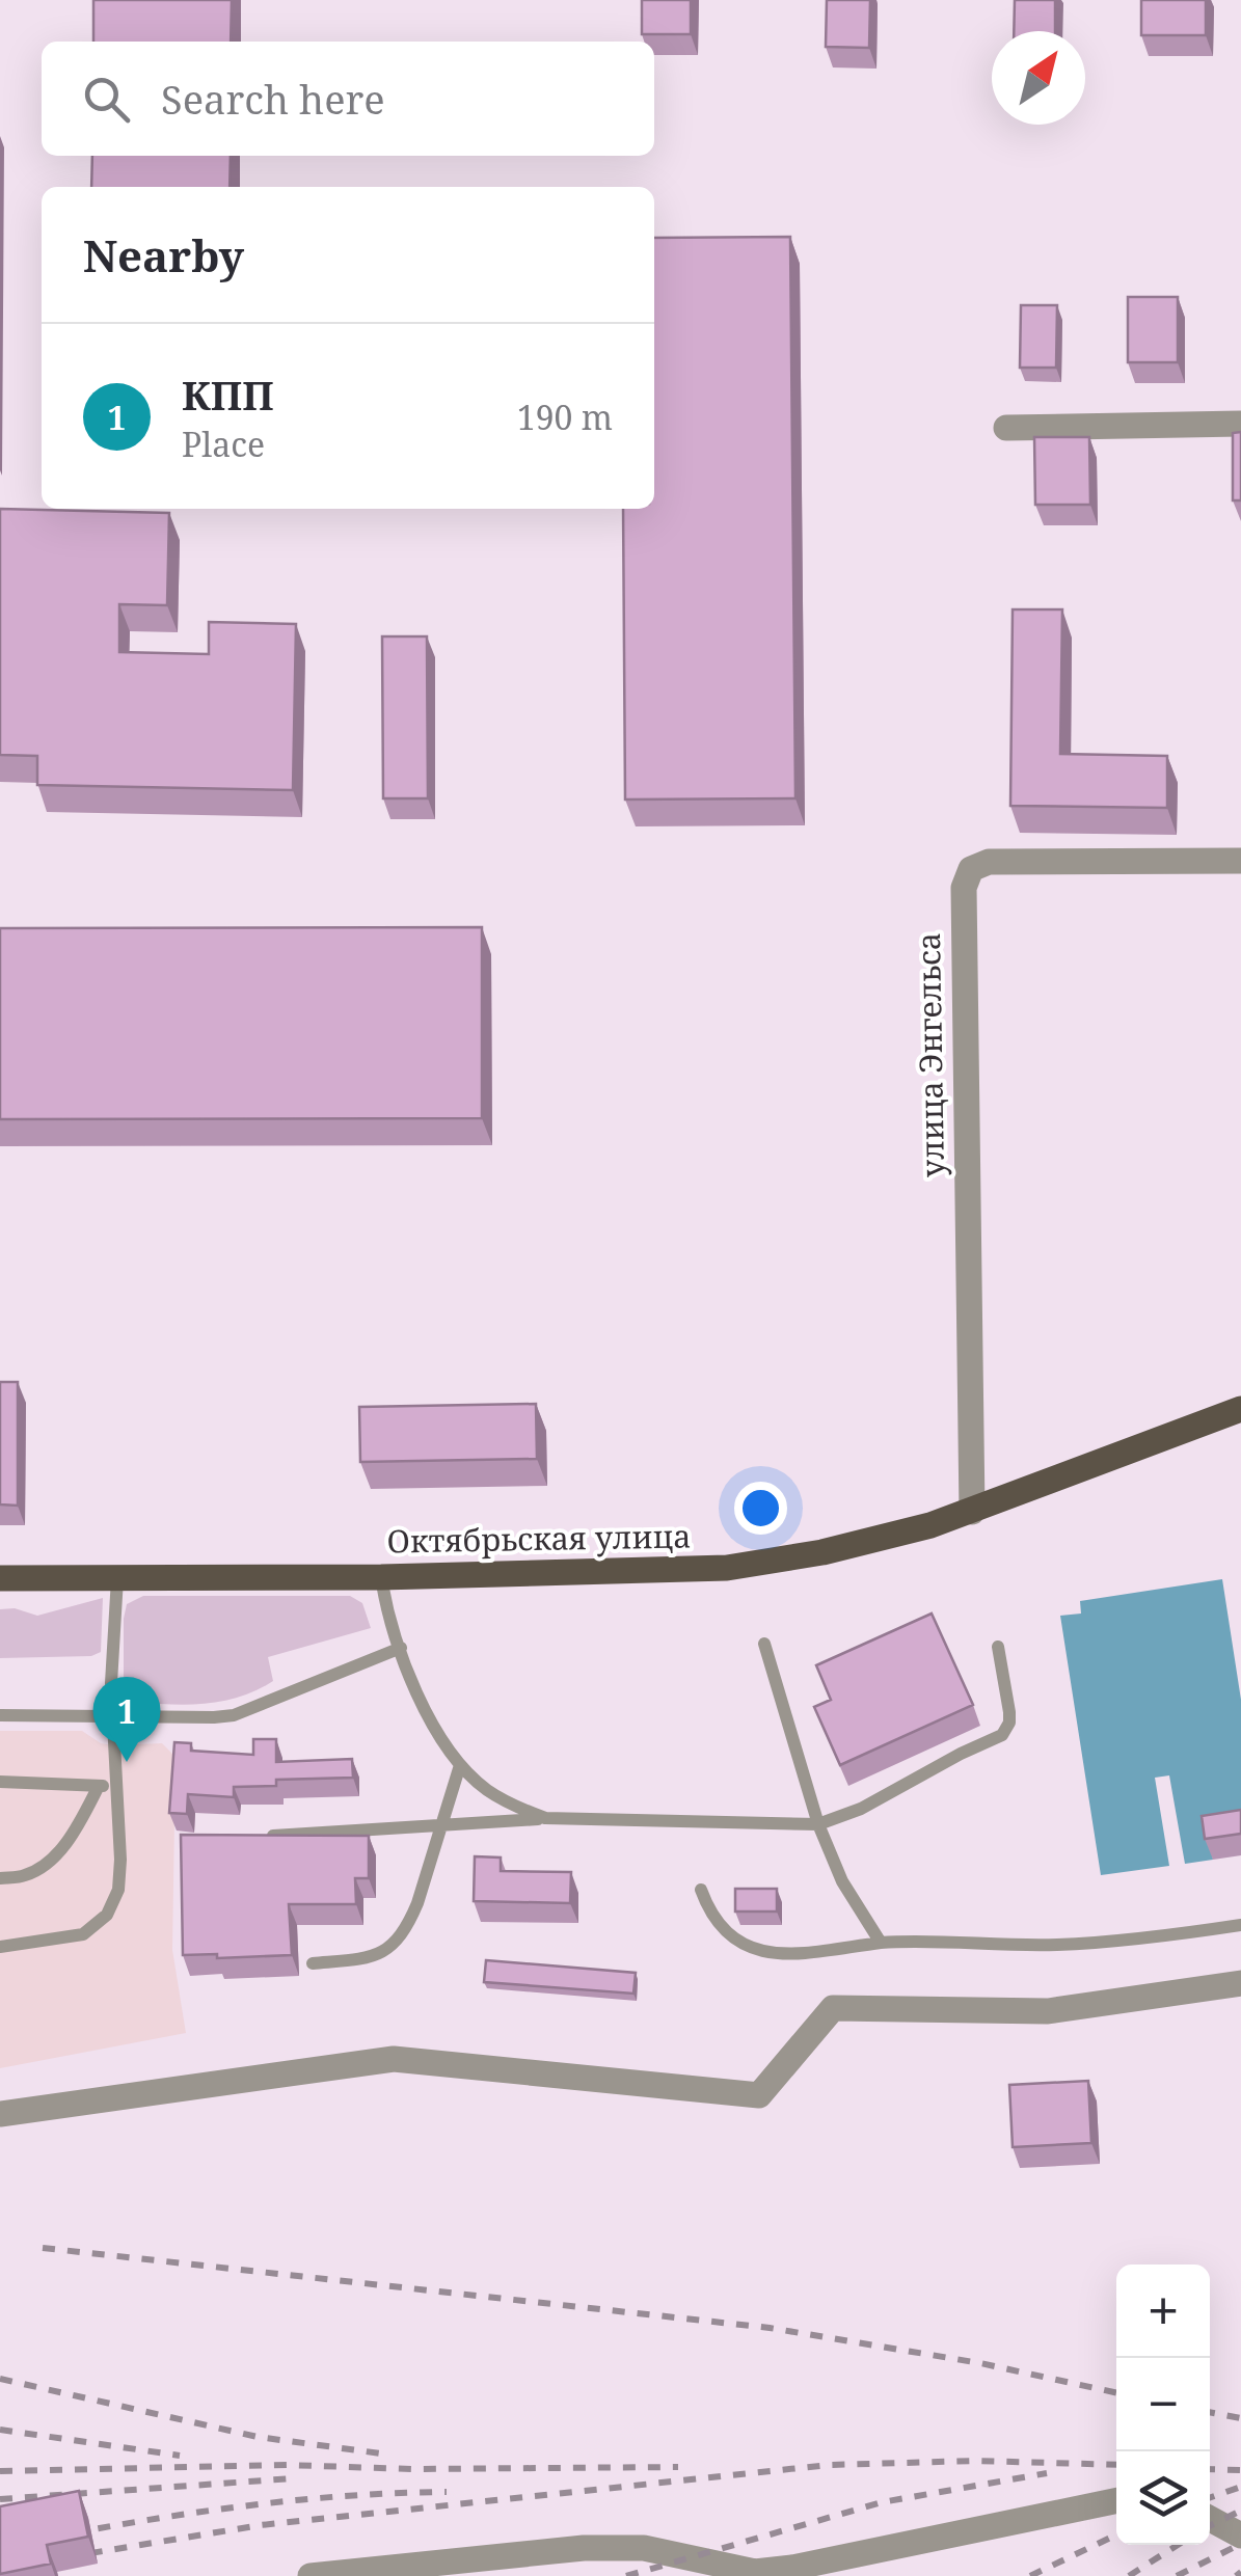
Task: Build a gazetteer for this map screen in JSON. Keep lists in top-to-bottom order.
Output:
{
  "streets": {
    "main road": ["Октябрьская улица"],
    "street": ["улица Энгельса"]
  },
  "crossings": [
    ["улица Энгельса", "Октябрьская улица"]
  ],
  "north": "top right",
  "page": {
    "search": "Search here",
    "heading": "Nearby",
    "list": [
      {
        "mark": "1",
        "name": "КПП",
        "note": "Place",
        "value": "190 m"
      }
    ],
    "pins": "1",
    "map_buttons": ["+", "−"]
  }
}
